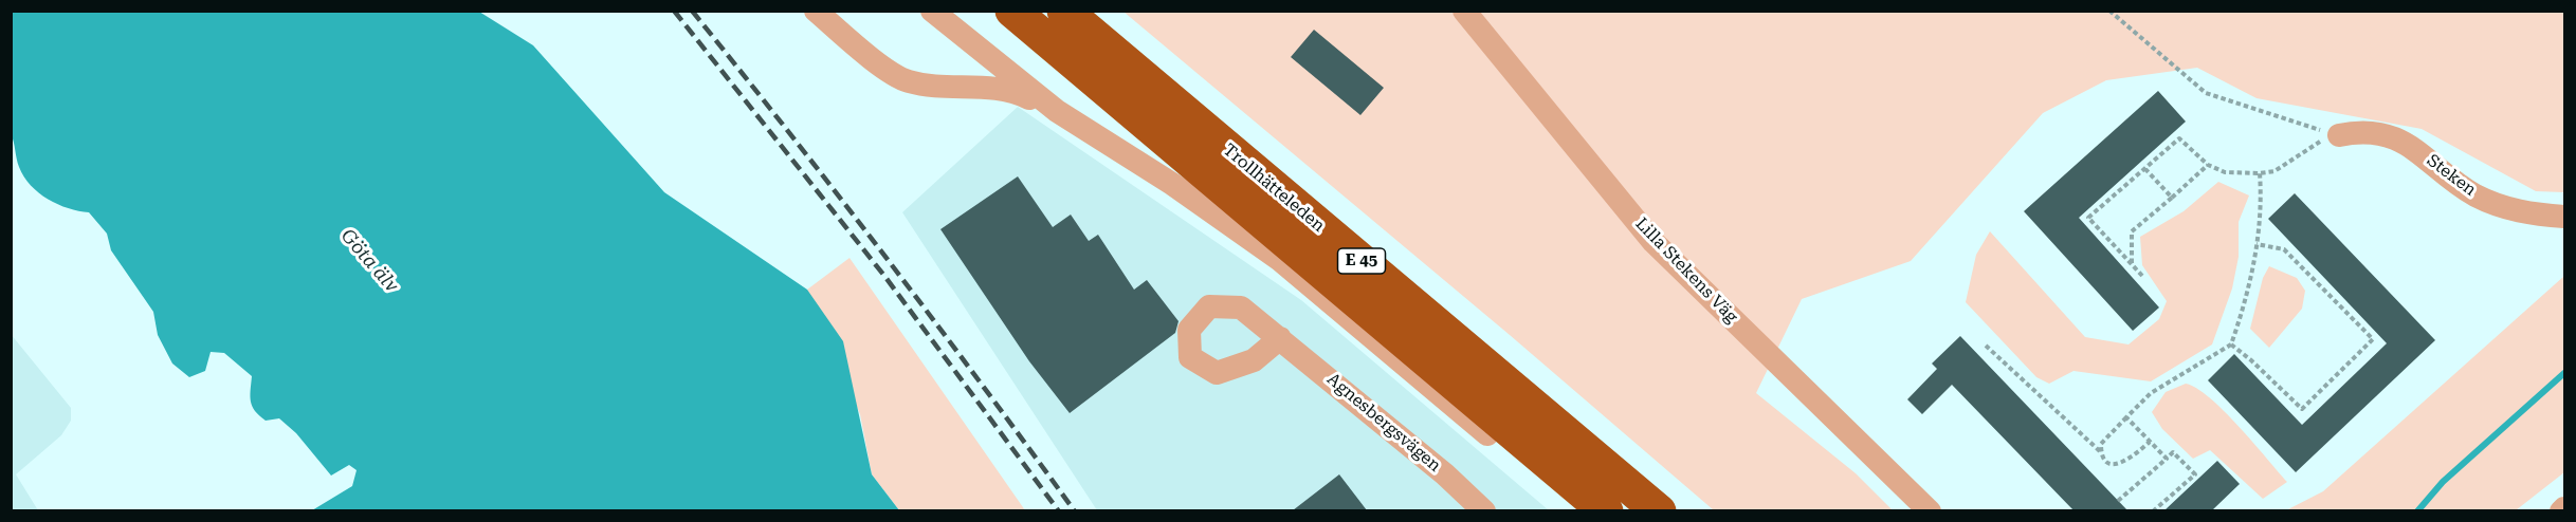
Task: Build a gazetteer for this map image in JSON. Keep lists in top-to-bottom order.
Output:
{
  "streets": {
    "highway": ["Trollhätteleden", "E 45"],
    "street": ["Steken", "Lilla Stekens Väg", "Agnesbergsvägen"]
  },
  "water": ["Göta älv"]
}
